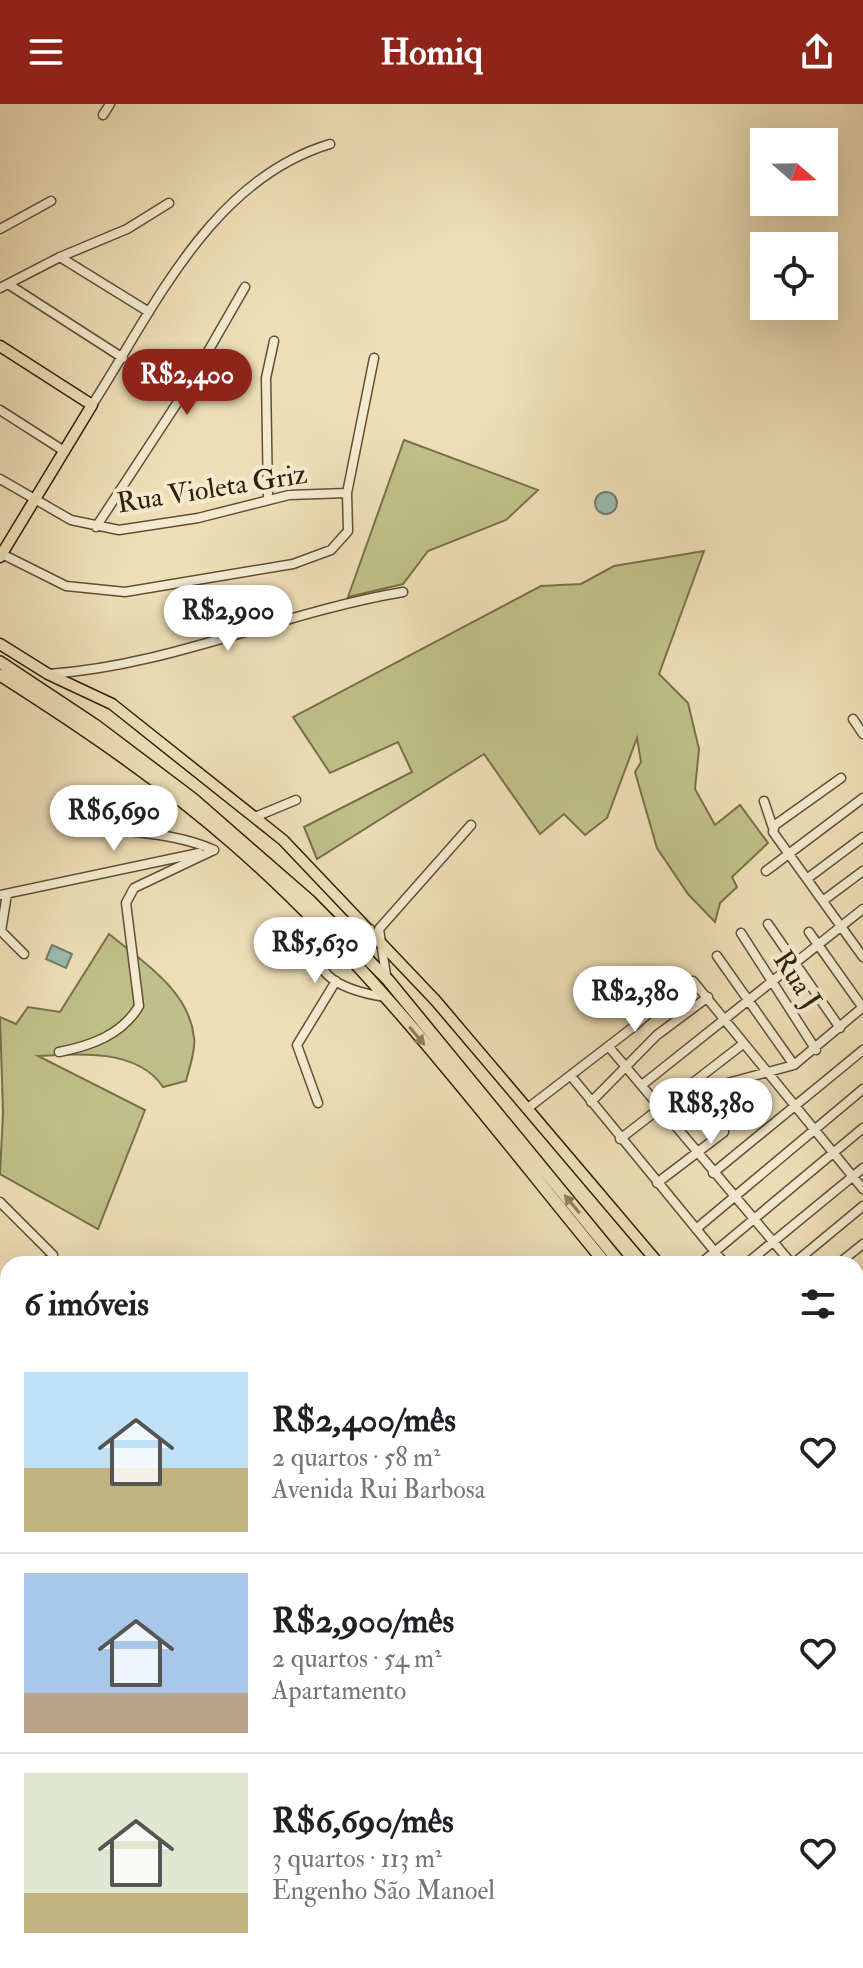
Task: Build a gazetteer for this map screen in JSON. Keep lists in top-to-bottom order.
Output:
{
  "streets": {
    "street": ["Rua Violeta Griz", "Rua J"]
  },
  "north": "right",
  "page": {
    "header": "Homiq",
    "price": [
      "R$2,400",
      "R$2,900",
      "R$6,690",
      "R$5,630",
      "R$2,380",
      "R$8,380"
    ],
    "heading": "6 imóveis",
    "list": [
      {
        "name": "R$2,400/mês",
        "note": "2 quartos · 58 m² · Avenida Rui Barbosa"
      },
      {
        "name": "R$2,900/mês",
        "note": "2 quartos · 54 m² · Apartamento"
      },
      {
        "name": "R$6,690/mês",
        "note": "3 quartos · 113 m² · Engenho São Manoel"
      }
    ]
  }
}
